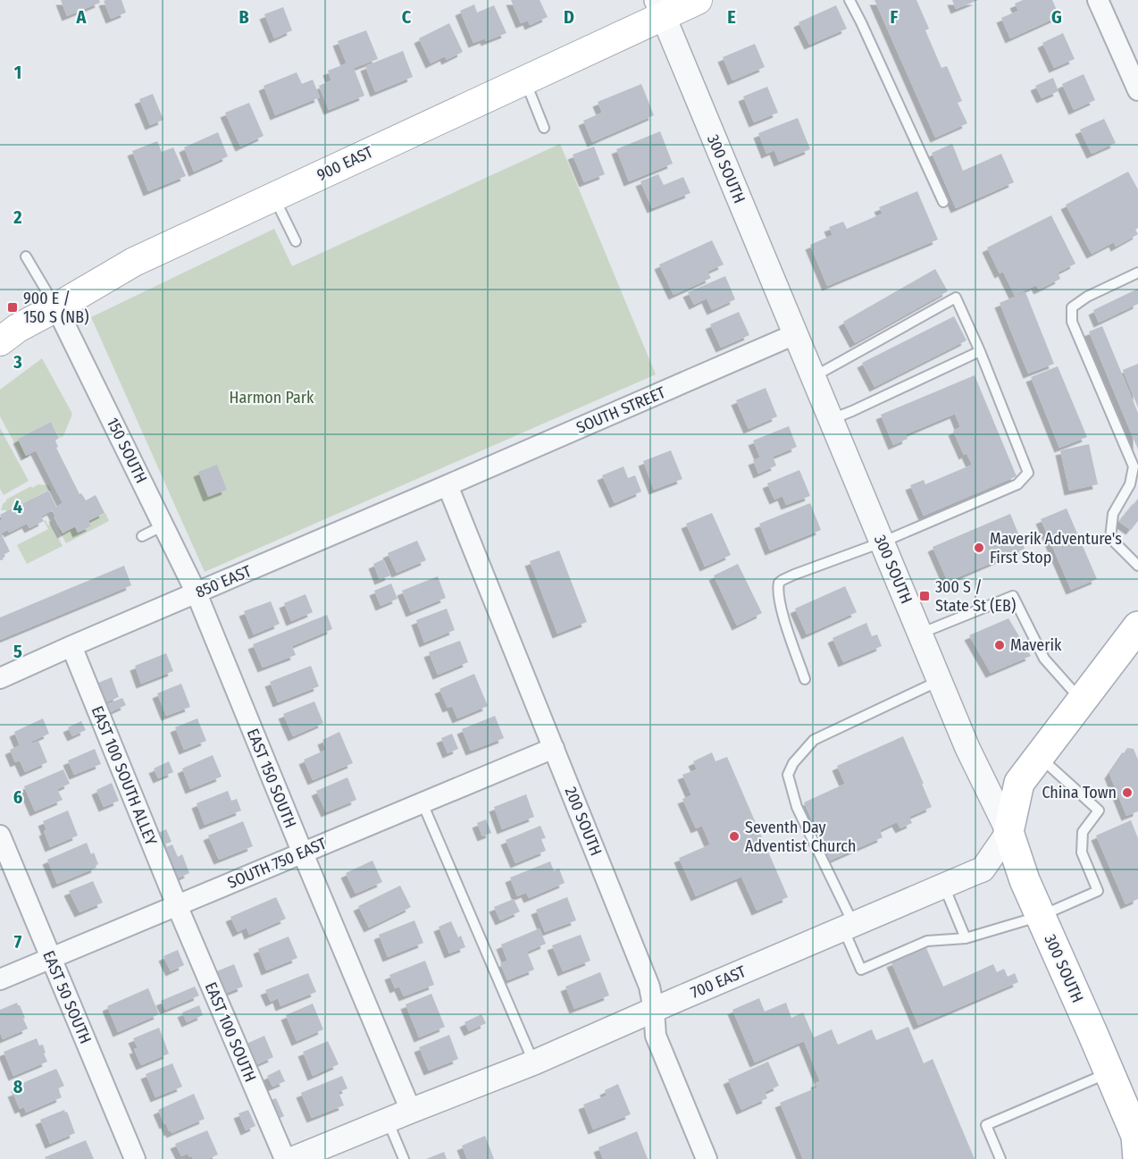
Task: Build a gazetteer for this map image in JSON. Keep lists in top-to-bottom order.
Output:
{
  "streets": {
    "main road": ["900 EAST", "300 SOUTH"],
    "street": [
      "SOUTH STREET",
      "150 SOUTH",
      "850 EAST",
      "EAST 100 SOUTH ALLEY",
      "EAST 150 SOUTH",
      "200 SOUTH",
      "SOUTH 750 EAST",
      "700 EAST",
      "EAST 50 SOUTH",
      "EAST 100 SOUTH"
    ]
  },
  "crossings": [
    ["900 EAST", "300 SOUTH"],
    ["900 EAST", "150 SOUTH"],
    ["300 SOUTH", "SOUTH STREET"],
    ["300 SOUTH", "700 EAST"],
    ["SOUTH STREET", "850 EAST"],
    ["SOUTH STREET", "200 SOUTH"],
    ["150 SOUTH", "850 EAST"],
    ["150 SOUTH", "EAST 150 SOUTH"],
    ["850 EAST", "EAST 100 SOUTH ALLEY"],
    ["850 EAST", "EAST 150 SOUTH"],
    ["850 EAST", "200 SOUTH"],
    ["EAST 100 SOUTH ALLEY", "SOUTH 750 EAST"],
    ["EAST 100 SOUTH ALLEY", "EAST 100 SOUTH"],
    ["EAST 150 SOUTH", "SOUTH 750 EAST"],
    ["EAST 150 SOUTH", "700 EAST"],
    ["200 SOUTH", "SOUTH 750 EAST"],
    ["200 SOUTH", "700 EAST"],
    ["SOUTH 750 EAST", "EAST 50 SOUTH"],
    ["SOUTH 750 EAST", "EAST 100 SOUTH"]
  ],
  "parks": ["Harmon Park"],
  "places": {
    "transit": ["900 E / 150 S (NB)", "300 S / State St (EB)"],
    "other": [
      "Maverik Adventure's First Stop",
      "Maverik",
      "China Town",
      "Seventh Day Adventist Church"
    ]
  },
  "grid": {
    "columns": [
      "A",
      "B",
      "C",
      "D",
      "E",
      "F",
      "G"
    ],
    "rows": [
      "1",
      "2",
      "3",
      "4",
      "5",
      "6",
      "7",
      "8"
    ]
  }
}
